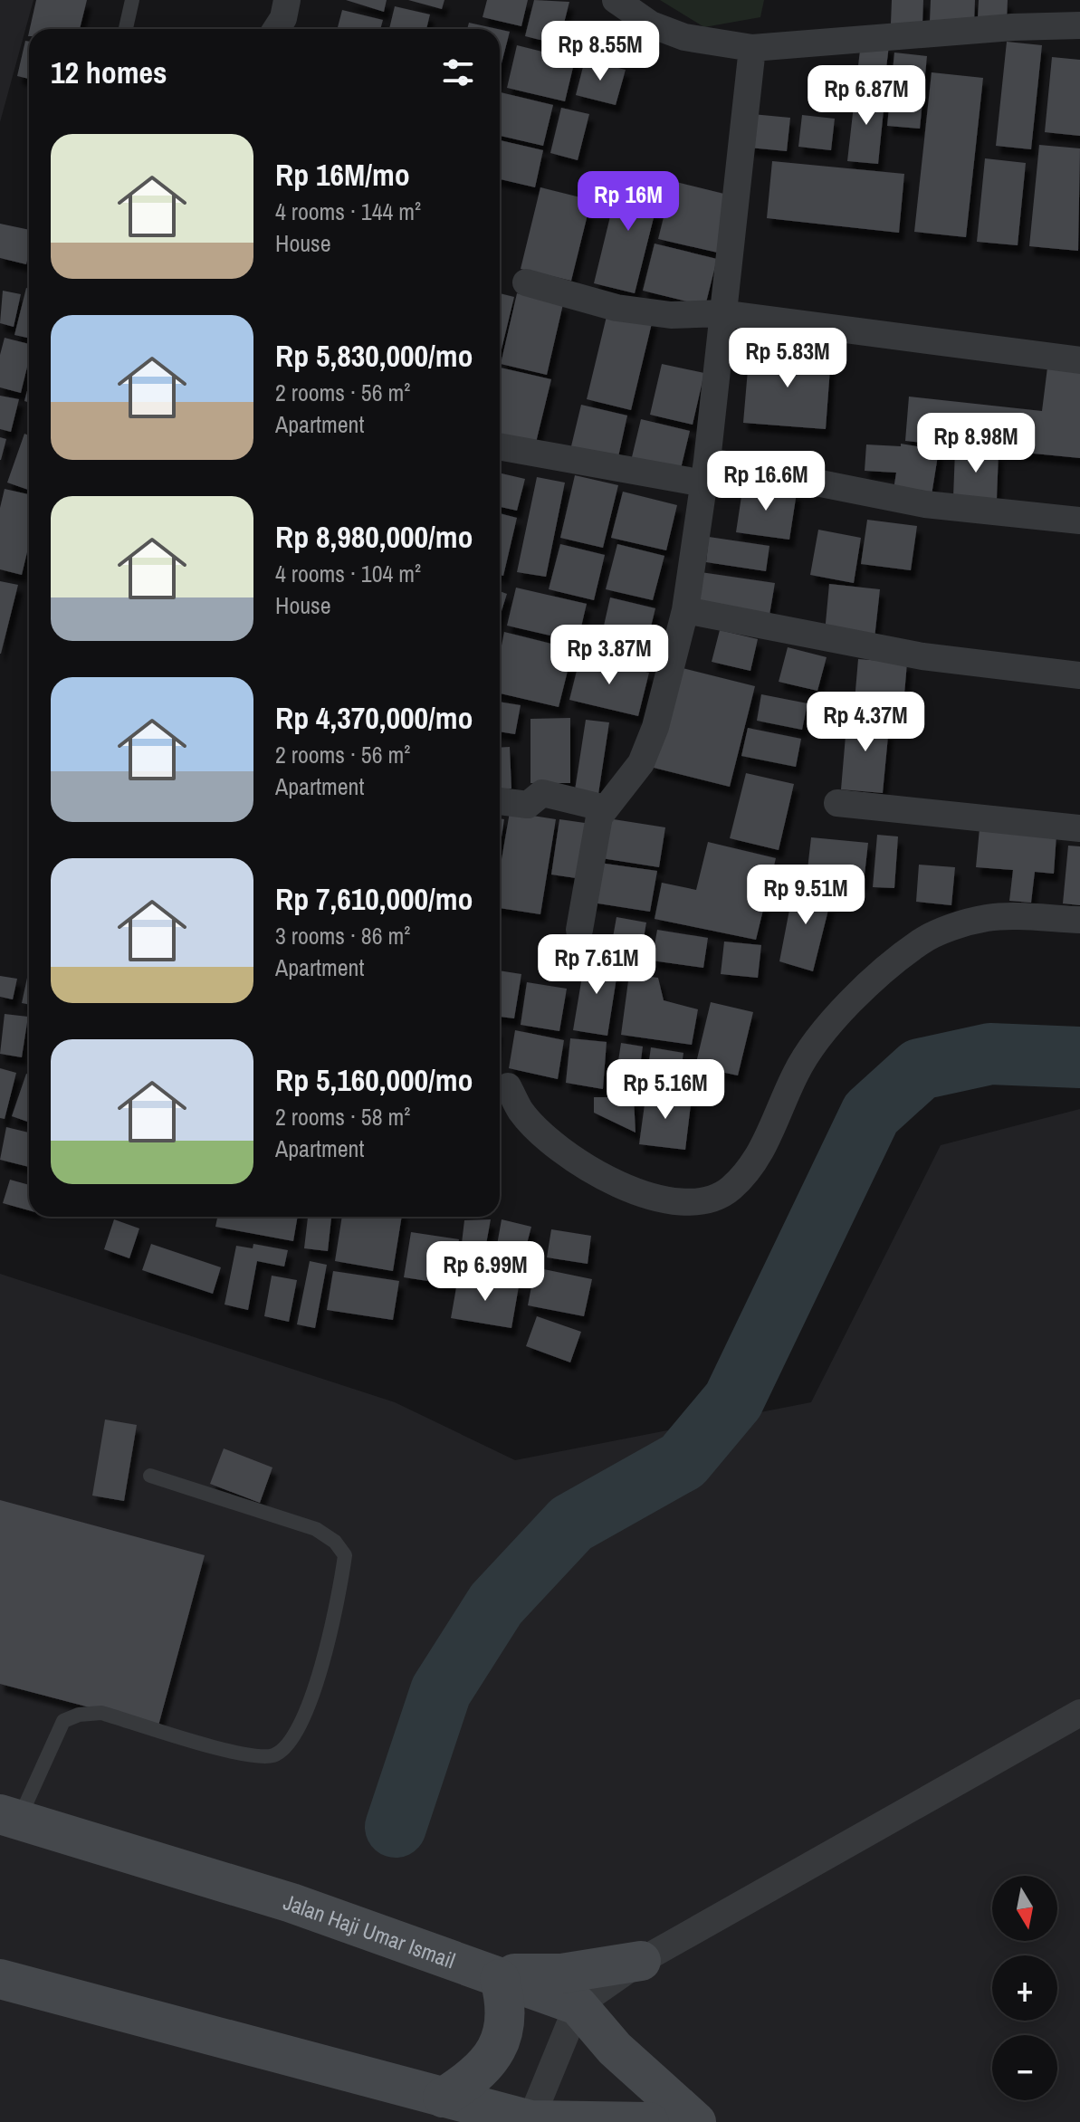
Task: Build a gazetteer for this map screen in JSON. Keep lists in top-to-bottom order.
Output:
{
  "streets": {
    "main road": ["Jalan Haji Umar Ismail"]
  },
  "north": "bottom",
  "page": {
    "price": [
      "Rp 8.55M",
      "Rp 6.87M",
      "Rp 16M",
      "Rp 5.83M",
      "Rp 8.98M",
      "Rp 16.6M",
      "Rp 3.87M",
      "Rp 4.37M",
      "Rp 9.51M",
      "Rp 7.61M",
      "Rp 5.16M",
      "Rp 6.99M"
    ],
    "heading": "12 homes",
    "list": [
      {
        "name": "Rp 16M/mo",
        "note": "4 rooms · 144 m² · House"
      },
      {
        "name": "Rp 5,830,000/mo",
        "note": "2 rooms · 56 m² · Apartment"
      },
      {
        "name": "Rp 8,980,000/mo",
        "note": "4 rooms · 104 m² · House"
      },
      {
        "name": "Rp 4,370,000/mo",
        "note": "2 rooms · 56 m² · Apartment"
      },
      {
        "name": "Rp 7,610,000/mo",
        "note": "3 rooms · 86 m² · Apartment"
      },
      {
        "name": "Rp 5,160,000/mo",
        "note": "2 rooms · 58 m² · Apartment"
      }
    ],
    "map_buttons": ["+", "−"]
  }
}
